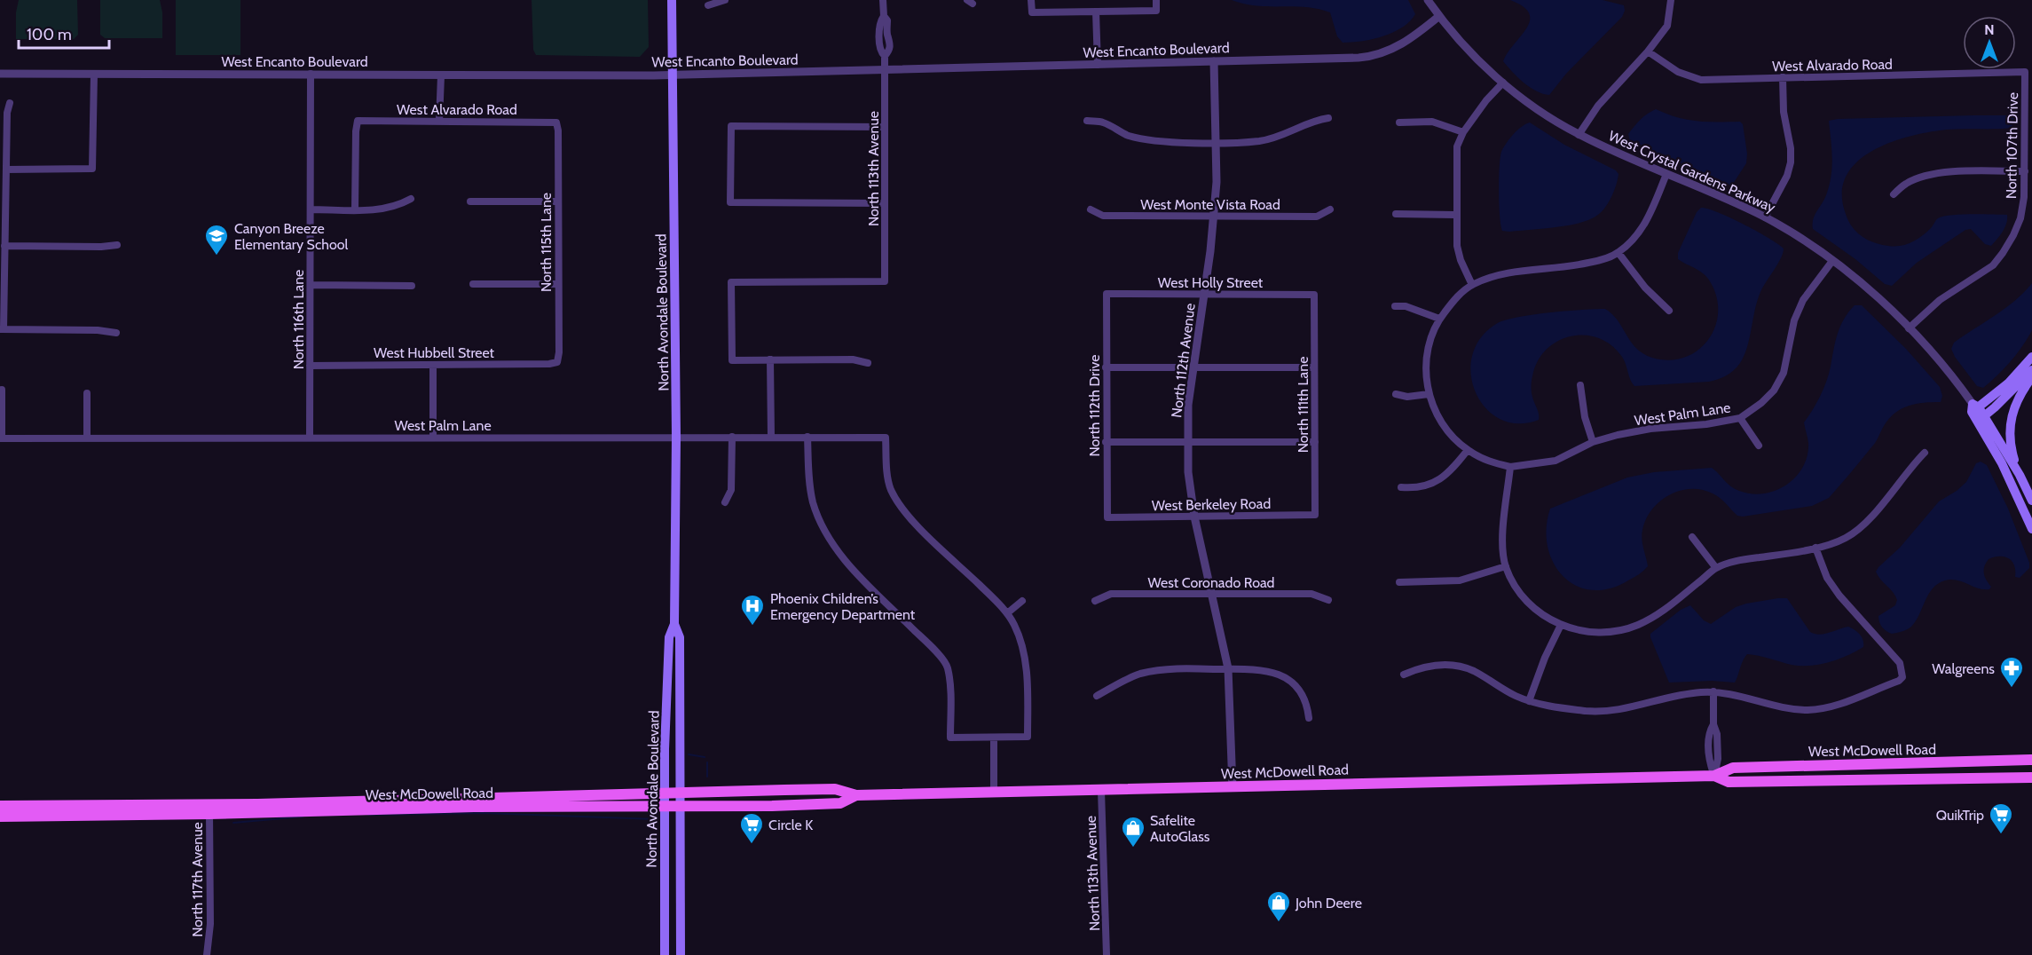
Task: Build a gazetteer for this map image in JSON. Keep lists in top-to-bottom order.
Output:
{
  "streets": {
    "main road": ["North Avondale Boulevard", "West McDowell Road"],
    "street": [
      "West Encanto Boulevard",
      "West Alvarado Road",
      "North 107th Drive",
      "North 113th Avenue",
      "West Crystal Gardens Parkway",
      "West Monte Vista Road",
      "North 115th Lane",
      "West Holly Street",
      "North 116th Lane",
      "West Hubbell Street",
      "North 112th Avenue",
      "North 111th Lane",
      "North 112th Drive",
      "West Palm Lane",
      "West Berkeley Road",
      "West Coronado Road",
      "North 117th Avenue"
    ]
  },
  "crossings": [
    ["West Encanto Boulevard", "North 113th Avenue"],
    ["West Encanto Boulevard", "West Crystal Gardens Parkway"],
    ["West Encanto Boulevard", "North Avondale Boulevard"],
    ["West Encanto Boulevard", "North 116th Lane"],
    ["West Encanto Boulevard", "North 112th Avenue"],
    ["West Alvarado Road", "North 107th Drive"],
    ["West Alvarado Road", "North 115th Lane"],
    ["North 107th Drive", "West Crystal Gardens Parkway"],
    ["North 113th Avenue", "West McDowell Road"],
    ["West Crystal Gardens Parkway", "West Palm Lane"],
    ["West Monte Vista Road", "North 112th Avenue"],
    ["North 115th Lane", "West Hubbell Street"],
    ["West Holly Street", "North 112th Avenue"],
    ["West Holly Street", "North 111th Lane"],
    ["West Holly Street", "North 112th Drive"],
    ["North Avondale Boulevard", "West Palm Lane"],
    ["North Avondale Boulevard", "West McDowell Road"],
    ["North 116th Lane", "West Hubbell Street"],
    ["North 116th Lane", "West Palm Lane"],
    ["North 112th Avenue", "West Berkeley Road"],
    ["North 112th Avenue", "West Coronado Road"],
    ["North 112th Avenue", "West McDowell Road"],
    ["North 111th Lane", "West Berkeley Road"],
    ["North 112th Drive", "West Berkeley Road"],
    ["West McDowell Road", "North 117th Avenue"]
  ],
  "places": {
    "school or university": ["Canyon Breeze Elementary School"],
    "hospital": ["Phoenix Children’s Emergency Department"],
    "pharmacy": ["Walgreens"],
    "supermarket": ["QuikTrip", "Circle K"],
    "shop": ["Safelite AutoGlass", "John Deere"]
  },
  "scale_bar": "100 m",
  "north": "top"
}
